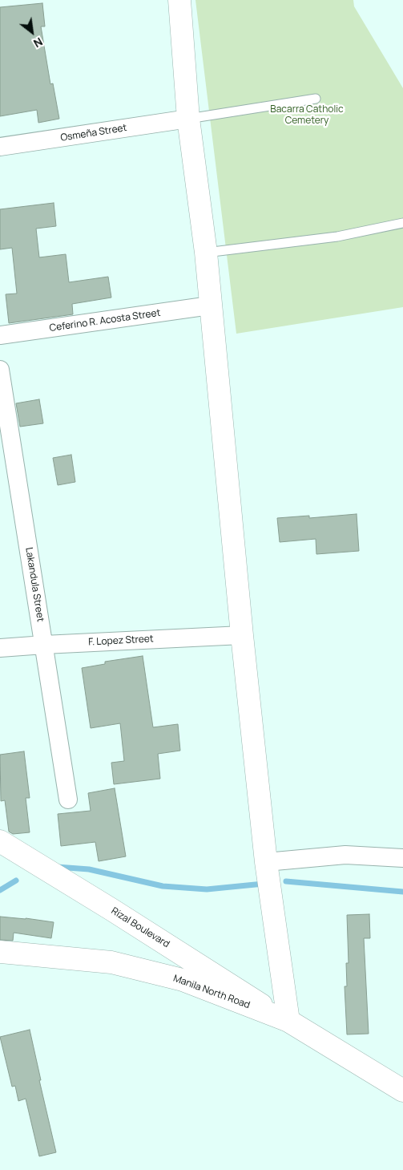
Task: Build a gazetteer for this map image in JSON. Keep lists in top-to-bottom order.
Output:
{
  "streets": {
    "main road": ["Rizal Boulevard", "Manila North Road"],
    "street": [
      "Osmeña Street",
      "Ceferino R. Acosta Street",
      "Lakandula Street",
      "F. Lopez Street"
    ]
  },
  "crossings": [
    ["Lakandula Street", "F. Lopez Street"],
    ["Rizal Boulevard", "Manila North Road"]
  ],
  "parks": ["Bacarra Catholic Cemetery"],
  "north": "bottom right"
}
